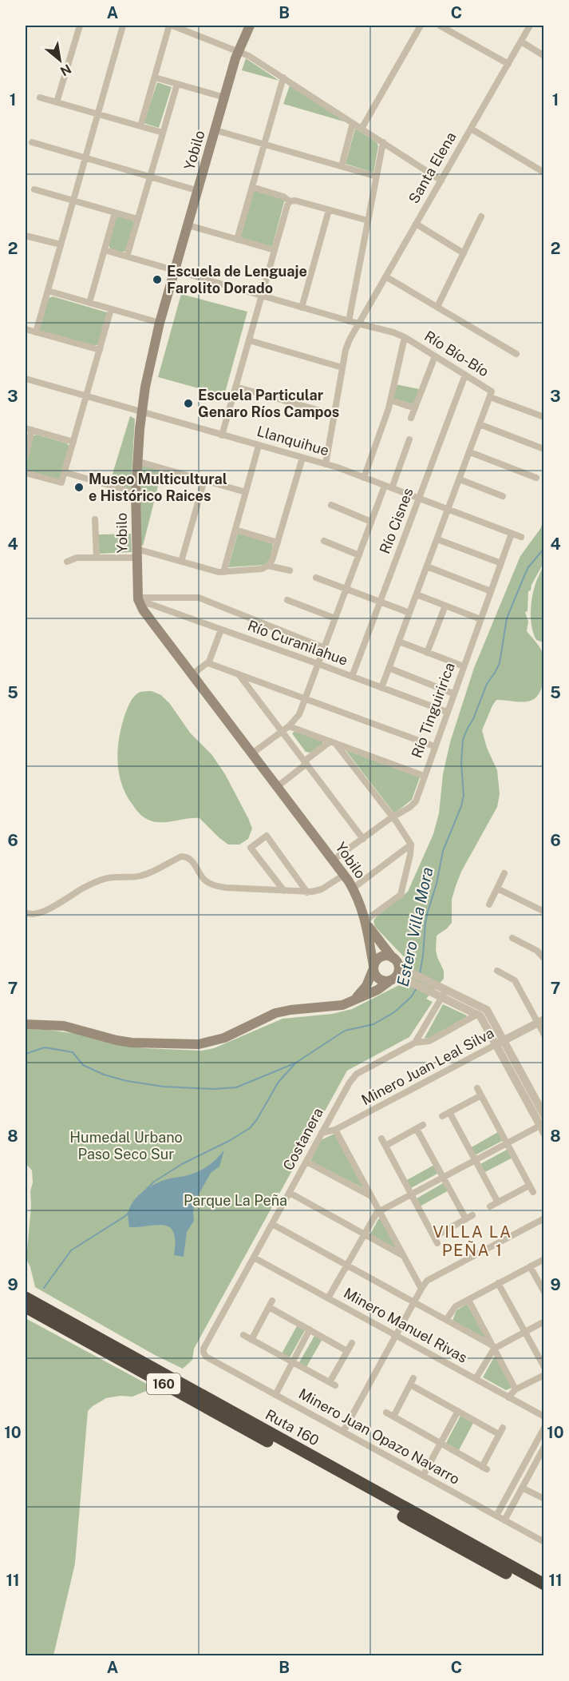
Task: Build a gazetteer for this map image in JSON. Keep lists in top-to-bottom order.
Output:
{
  "streets": {
    "highway": ["160", "Ruta 160"],
    "main road": ["Yobilo"],
    "street": [
      "Santa Elena",
      "Río Bío-Bío",
      "Llanquihue",
      "Río Cisnes",
      "Río Curanilahue",
      "Río Tinguiririca",
      "Minero Juan Leal Silva",
      "Costanera",
      "Minero Manuel Rivas",
      "Minero Juan Opazo Navarro"
    ]
  },
  "crossings": [
    ["Yobilo", "Río Bío-Bío"],
    ["Yobilo", "Llanquihue"],
    ["Yobilo", "Río Curanilahue"],
    ["Yobilo", "Río Tinguiririca"],
    ["Santa Elena", "Río Bío-Bío"],
    ["Santa Elena", "Llanquihue"],
    ["Río Bío-Bío", "Llanquihue"],
    ["Río Bío-Bío", "Río Cisnes"],
    ["Río Bío-Bío", "Río Curanilahue"],
    ["Llanquihue", "Río Cisnes"],
    ["Llanquihue", "Río Tinguiririca"],
    ["Río Cisnes", "Río Curanilahue"],
    ["Río Curanilahue", "Río Tinguiririca"],
    ["Minero Juan Leal Silva", "Costanera"],
    ["Costanera", "Minero Manuel Rivas"],
    ["Costanera", "Minero Juan Opazo Navarro"]
  ],
  "districts": ["VILLA LA PEÑA 1"],
  "water": ["Estero Villa Mora"],
  "parks": ["Humedal Urbano Paso Seco Sur", "Parque La Peña"],
  "places": ["Escuela de Lenguaje Farolito Dorado", "Escuela Particular Genaro Ríos Campos", "Museo Multicultural e Histórico Raices"],
  "north": "bottom right",
  "grid": {
    "columns": ["A", "B", "C"],
    "rows": [
      "1",
      "2",
      "3",
      "4",
      "5",
      "6",
      "7",
      "8",
      "9",
      "10",
      "11"
    ]
  }
}
